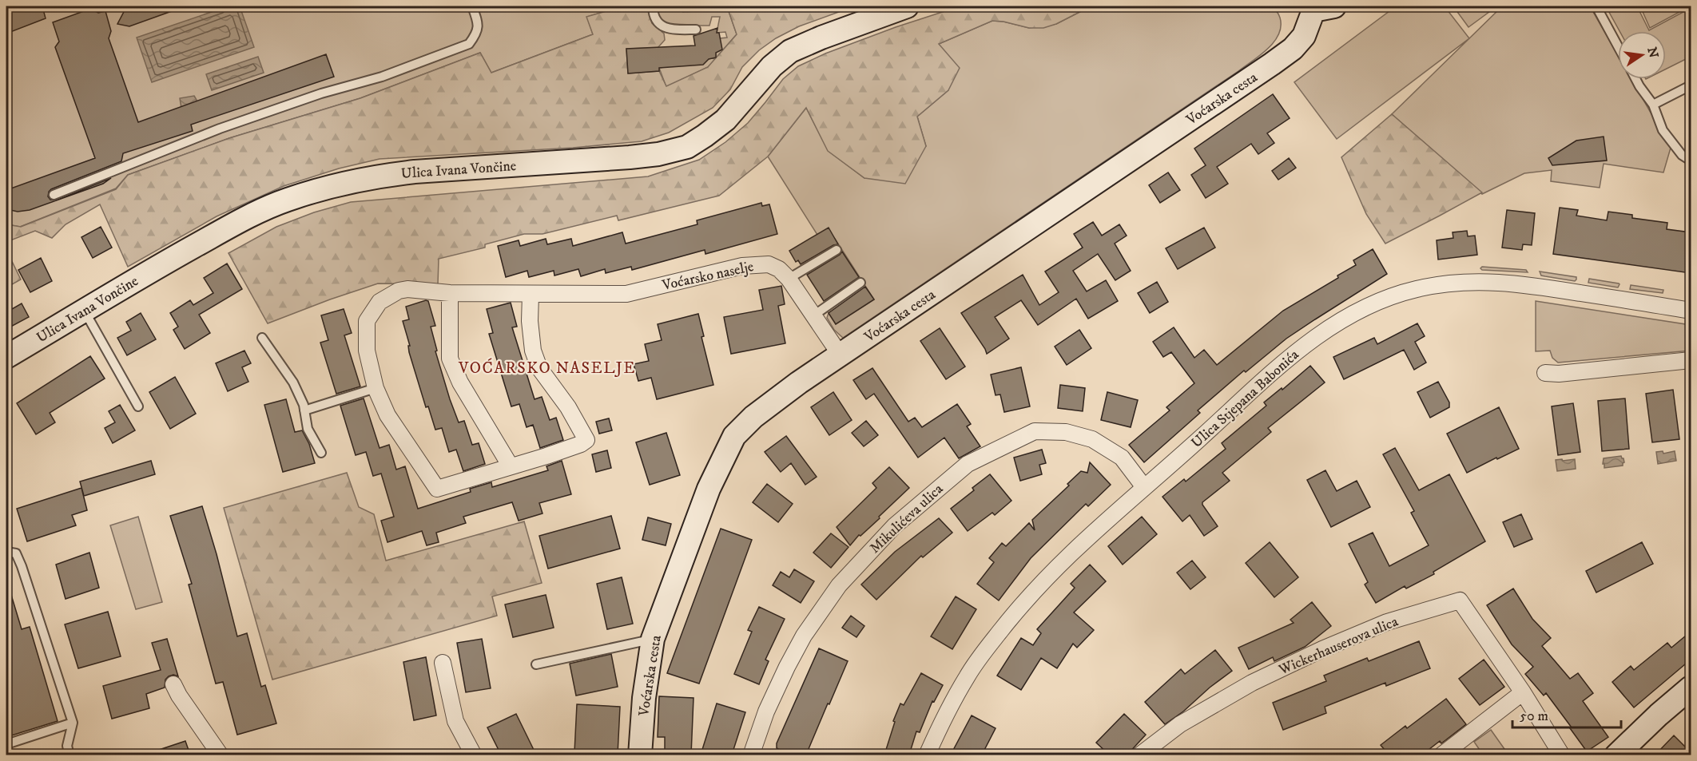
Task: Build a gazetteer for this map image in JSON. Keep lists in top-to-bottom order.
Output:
{
  "streets": {
    "street": [
      "Voćarska cesta",
      "Ulica Ivana Vončine",
      "Voćarsko naselje",
      "Ulica Stjepana Babonića",
      "Mikulićeva ulica",
      "Wickerhauserova ulica"
    ]
  },
  "crossings": [
    ["Voćarska cesta", "Voćarsko naselje"],
    ["Ulica Stjepana Babonića", "Mikulićeva ulica"]
  ],
  "districts": ["VOĆARSKO NASELJE"],
  "scale_bar": "50 m",
  "north": "right"
}
